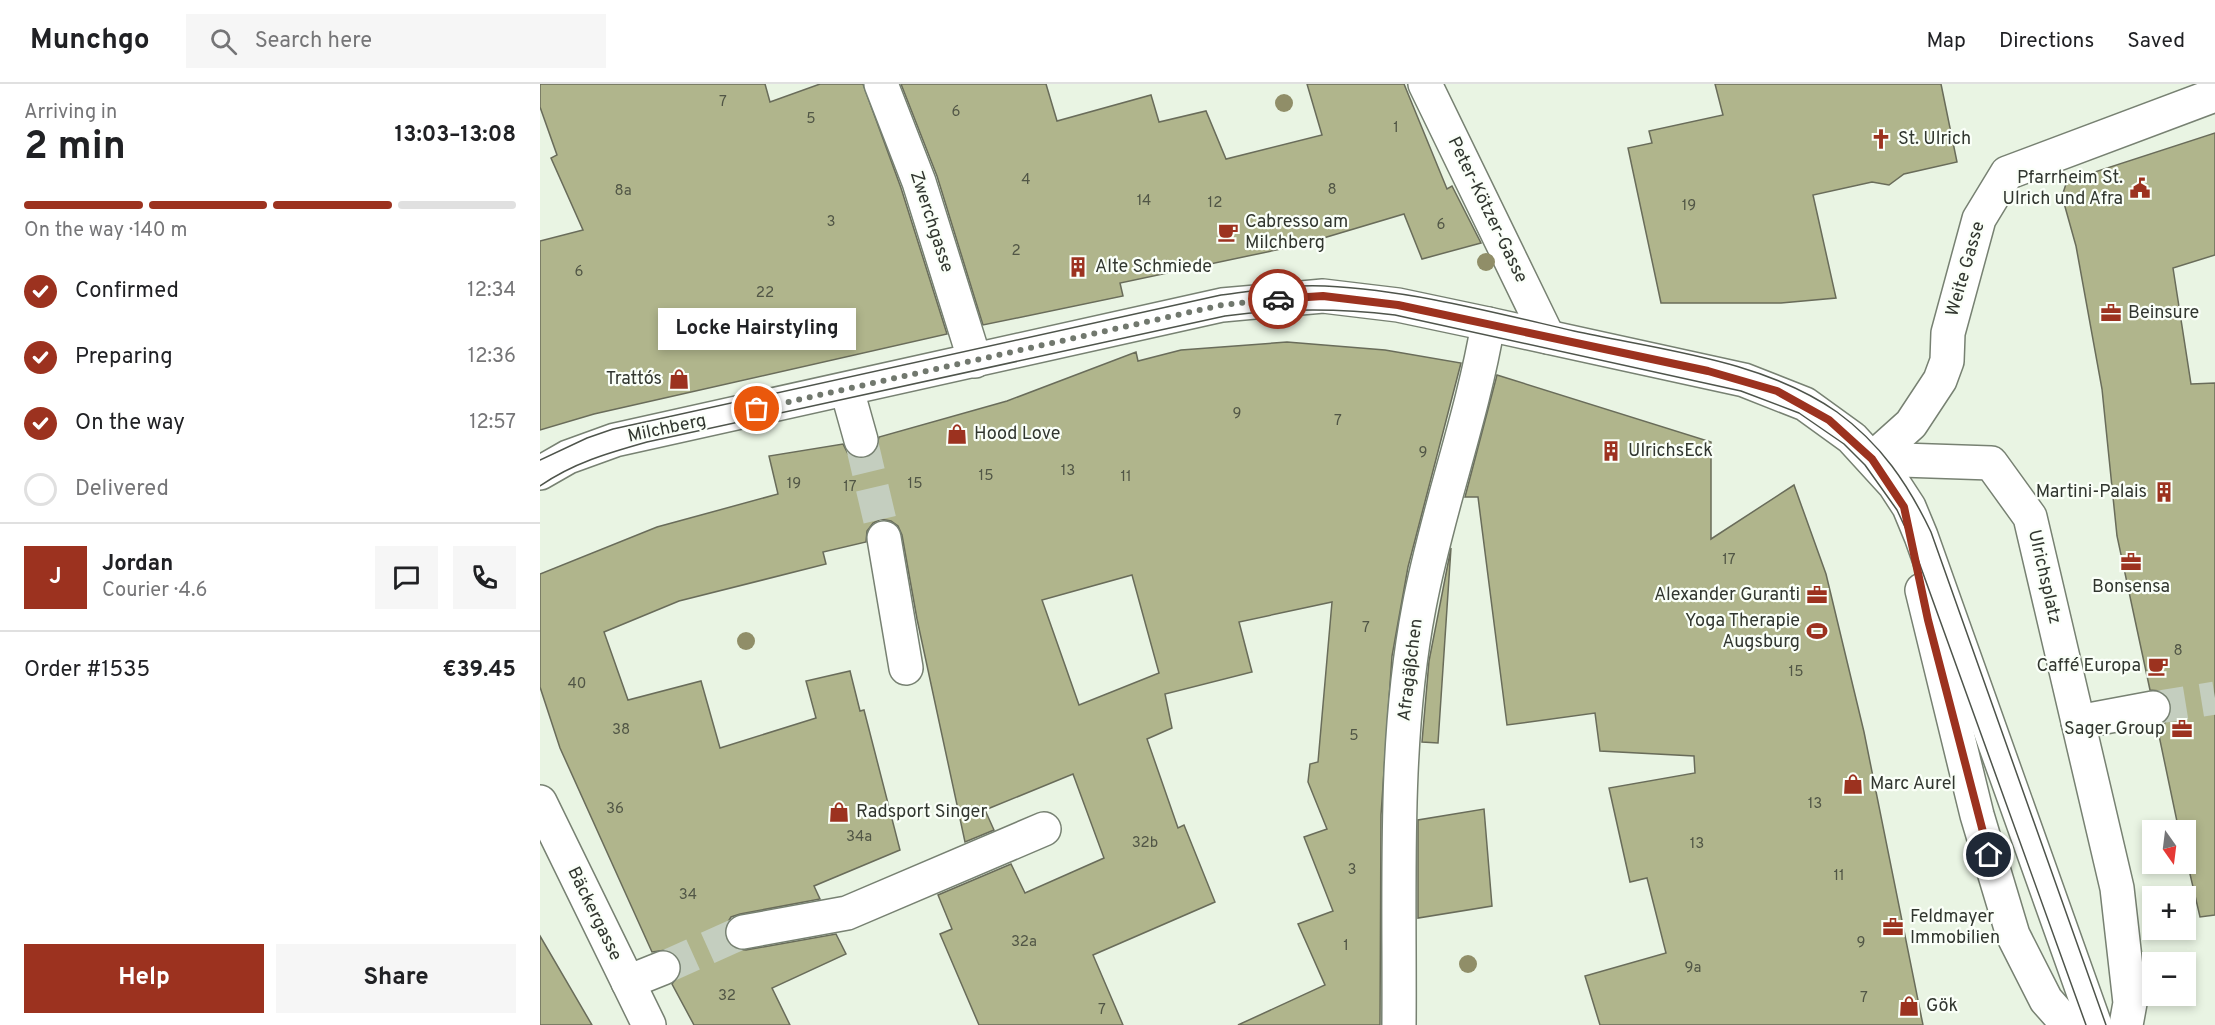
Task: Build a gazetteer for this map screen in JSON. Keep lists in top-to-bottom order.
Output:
{
  "streets": {
    "street": [
      "Peter-Kötzer-Gasse",
      "Zwerchgasse",
      "Weite Gasse",
      "Milchberg",
      "Ulrichsplatz",
      "Afragäßchen",
      "Bäckergasse"
    ]
  },
  "crossings": [
    ["Peter-Kötzer-Gasse", "Milchberg"],
    ["Zwerchgasse", "Milchberg"],
    ["Weite Gasse", "Milchberg"],
    ["Weite Gasse", "Ulrichsplatz"],
    ["Milchberg", "Ulrichsplatz"],
    ["Milchberg", "Afragäßchen"]
  ],
  "places": {
    "church": ["St. Ulrich"],
    "public building": ["Pfarrheim St. Ulrich und Afra"],
    "cafe": ["Cabresso am Milchberg", "Caffé Europa"],
    "building": ["Alte Schmiede", "UlrichsEck", "Martini-Palais"],
    "office": [
      "Beinsure",
      "Bonsensa",
      "Alexander Guranti",
      "Sager Group",
      "Feldmayer Immobilien"
    ],
    "shop": [
      "Tratto´s",
      "Hood Love",
      "Marc Aurel",
      "Radsport Singer",
      "Gök"
    ],
    "other": ["Locke Hairstyling"],
    "sports": ["Yoga Therapie Augsburg"]
  },
  "house_numbers": [
    "7",
    "6",
    "5",
    "1",
    "4",
    "8",
    "8a",
    "14",
    "12",
    "19",
    "3",
    "6",
    "2",
    "6",
    "22",
    "9",
    "7",
    "9",
    "13",
    "15",
    "11",
    "19",
    "15",
    "17",
    "17",
    "7",
    "8",
    "15",
    "40",
    "38",
    "5",
    "13",
    "36",
    "34a",
    "32b",
    "13",
    "3",
    "11",
    "34",
    "32a",
    "9",
    "1",
    "9a",
    "32",
    "7",
    "7"
  ],
  "north": "bottom",
  "page": {
    "header": "Munchgo",
    "search": "Search here",
    "nav": ["Map", "Directions", "Saved"],
    "heading": ["2 min", "Arriving in", "13:03–13:08"],
    "panel": [
      "Jordan",
      "Courier · 4.6",
      "Order #1535",
      "€39.45"
    ],
    "bar": "On the way · 140 m",
    "list": [
      ["Confirmed", "12:34"],
      ["Preparing", "12:36"],
      ["On the way", "12:57"],
      "Delivered"
    ],
    "bubble": "Locke Hairstyling",
    "round": "J",
    "map_buttons": ["+", "−"],
    "buttons": ["Help", "Share"]
  }
}
